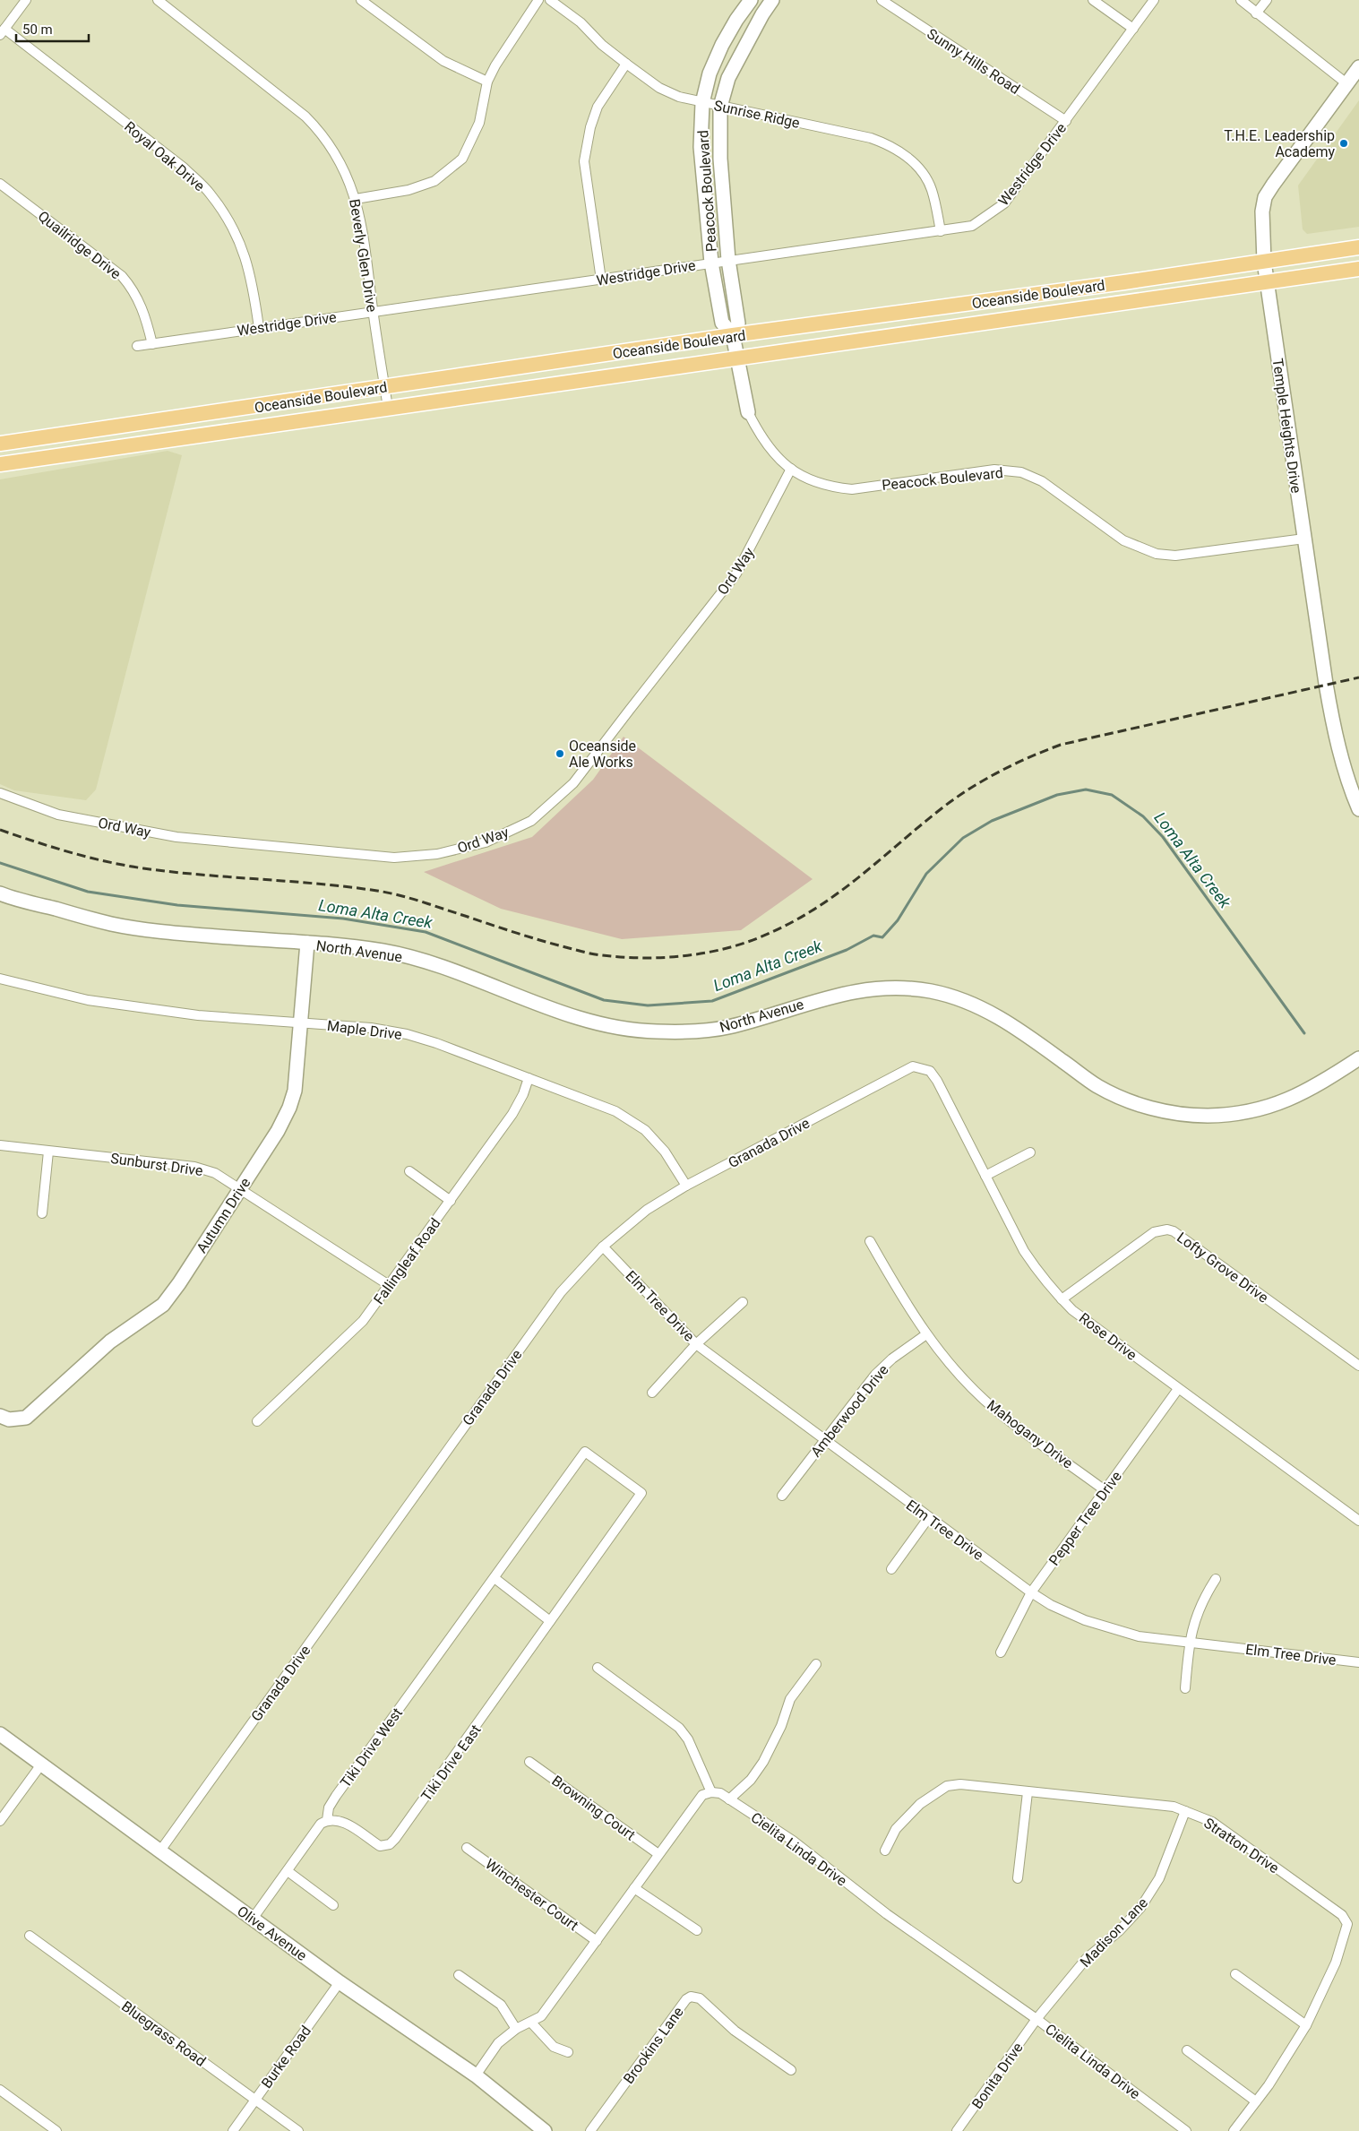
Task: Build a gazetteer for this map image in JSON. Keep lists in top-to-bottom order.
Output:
{
  "streets": {
    "main road": ["Oceanside Boulevard"],
    "street": [
      "Sunny Hills Road",
      "Sunrise Ridge",
      "Royal Oak Drive",
      "Westridge Drive",
      "Peacock Boulevard",
      "Quailridge Drive",
      "Beverly Glen Drive",
      "Temple Heights Drive",
      "Ord Way",
      "North Avenue",
      "Maple Drive",
      "Granada Drive",
      "Sunburst Drive",
      "Autumn Drive",
      "Fallingleaf Road",
      "Lofty Grove Drive",
      "Elm Tree Drive",
      "Rose Drive",
      "Amberwood Drive",
      "Mahogany Drive",
      "Pepper Tree Drive",
      "Tiki Drive West",
      "Tiki Drive East",
      "Browning Court",
      "Stratton Drive",
      "Cielita Linda Drive",
      "Winchester Court",
      "Madison Lane",
      "Olive Avenue",
      "Bluegrass Road",
      "Brookins Lane",
      "Burke Road",
      "Bonita Drive"
    ]
  },
  "crossings": [
    ["Sunny Hills Road", "Westridge Drive"],
    ["Sunrise Ridge", "Westridge Drive"],
    ["Sunrise Ridge", "Peacock Boulevard"],
    ["Royal Oak Drive", "Westridge Drive"],
    ["Westridge Drive", "Peacock Boulevard"],
    ["Westridge Drive", "Quailridge Drive"],
    ["Westridge Drive", "Beverly Glen Drive"],
    ["Peacock Boulevard", "Oceanside Boulevard"],
    ["Peacock Boulevard", "Temple Heights Drive"],
    ["Peacock Boulevard", "Ord Way"],
    ["Beverly Glen Drive", "Oceanside Boulevard"],
    ["Oceanside Boulevard", "Temple Heights Drive"],
    ["North Avenue", "Autumn Drive"],
    ["Maple Drive", "Granada Drive"],
    ["Maple Drive", "Autumn Drive"],
    ["Maple Drive", "Fallingleaf Road"],
    ["Granada Drive", "Elm Tree Drive"],
    ["Granada Drive", "Rose Drive"],
    ["Granada Drive", "Olive Avenue"],
    ["Sunburst Drive", "Autumn Drive"],
    ["Sunburst Drive", "Fallingleaf Road"],
    ["Lofty Grove Drive", "Rose Drive"],
    ["Elm Tree Drive", "Amberwood Drive"],
    ["Elm Tree Drive", "Pepper Tree Drive"],
    ["Rose Drive", "Pepper Tree Drive"],
    ["Amberwood Drive", "Mahogany Drive"],
    ["Mahogany Drive", "Pepper Tree Drive"],
    ["Tiki Drive West", "Tiki Drive East"],
    ["Tiki Drive West", "Olive Avenue"],
    ["Stratton Drive", "Madison Lane"],
    ["Cielita Linda Drive", "Madison Lane"],
    ["Cielita Linda Drive", "Bonita Drive"],
    ["Madison Lane", "Bonita Drive"],
    ["Olive Avenue", "Burke Road"],
    ["Bluegrass Road", "Burke Road"]
  ],
  "water": ["Loma Alta Creek"],
  "places": ["T.H.E. Leadership Academy", "Oceanside Ale Works"],
  "scale_bar": "50 m"
}
